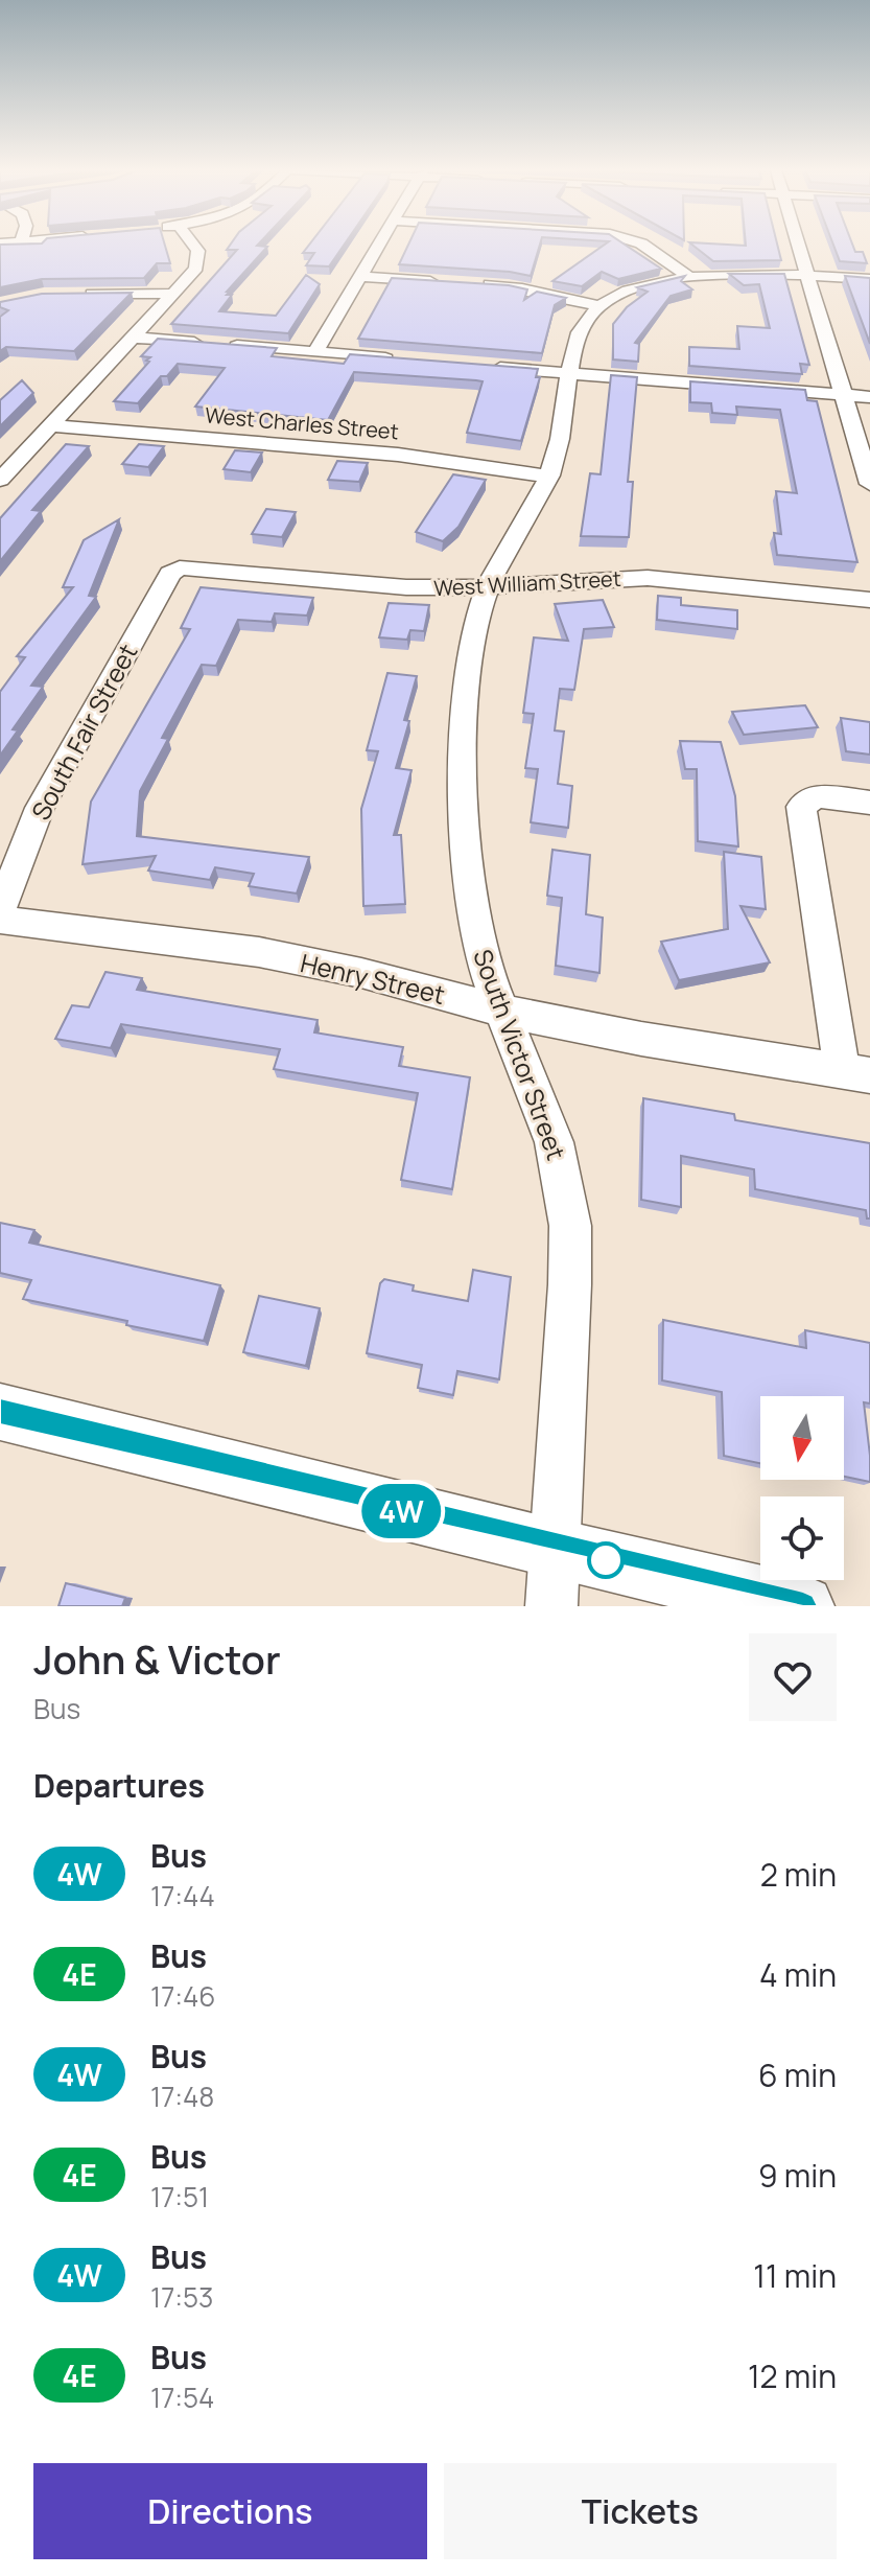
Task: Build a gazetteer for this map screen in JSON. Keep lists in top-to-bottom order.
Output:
{
  "streets": {
    "street": [
      "West Charles Street",
      "West William Street",
      "South Fair Street",
      "Henry Street",
      "South Victor Street"
    ]
  },
  "crossings": [
    ["West Charles Street", "South Victor Street"],
    ["West William Street", "South Fair Street"],
    ["West William Street", "South Victor Street"],
    ["Henry Street", "South Victor Street"]
  ],
  "lines": ["bus line 4W"],
  "north": "bottom",
  "page": {
    "on_map": "4W",
    "heading": [
      ["John & Victor", "Bus"],
      "Departures"
    ],
    "list": [
      {
        "mark": "4W",
        "name": "Bus",
        "note": "17:44",
        "value": "2 min"
      },
      {
        "mark": "4E",
        "name": "Bus",
        "note": "17:46",
        "value": "4 min"
      },
      {
        "mark": "4W",
        "name": "Bus",
        "note": "17:48",
        "value": "6 min"
      },
      {
        "mark": "4E",
        "name": "Bus",
        "note": "17:51",
        "value": "9 min"
      },
      {
        "mark": "4W",
        "name": "Bus",
        "note": "17:53",
        "value": "11 min"
      },
      {
        "mark": "4E",
        "name": "Bus",
        "note": "17:54",
        "value": "12 min"
      }
    ],
    "buttons": ["Directions", "Tickets"]
  }
}
